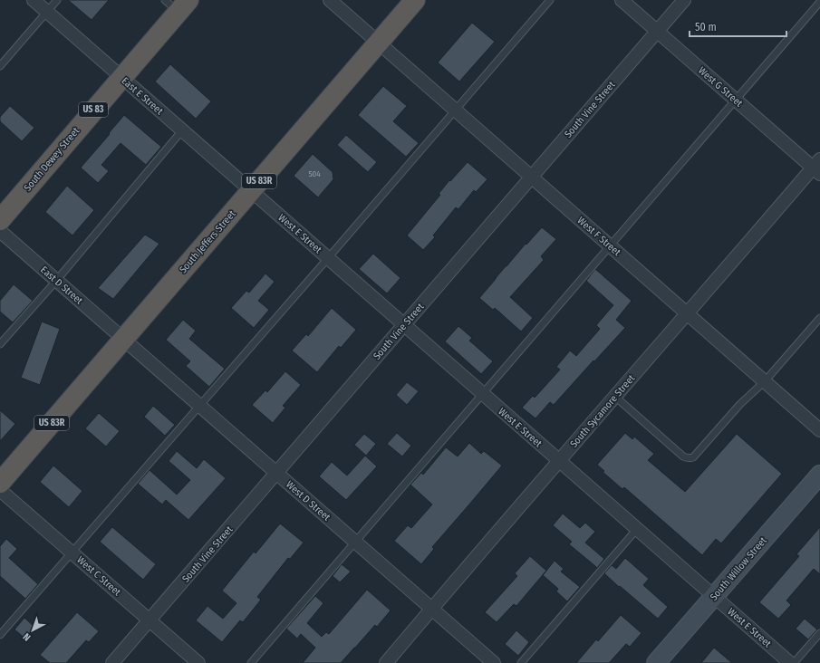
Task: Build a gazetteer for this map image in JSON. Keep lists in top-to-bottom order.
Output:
{
  "streets": {
    "highway": [
      "US 83",
      "South Dewey Street",
      "US 83R",
      "South Jeffers Street"
    ],
    "main road": ["South Willow Street"],
    "street": [
      "West G Street",
      "East E Street",
      "South Vine Street",
      "West E Street",
      "West F Street",
      "East D Street",
      "South Sycamore Street",
      "West D Street",
      "West C Street"
    ]
  },
  "crossings": [
    ["West G Street", "South Vine Street"],
    ["West G Street", "South Sycamore Street"],
    ["East E Street", "South Dewey Street"],
    ["East E Street", "West E Street"],
    ["East E Street", "South Jeffers Street"],
    ["South Vine Street", "West E Street"],
    ["South Vine Street", "West F Street"],
    ["South Vine Street", "West D Street"],
    ["South Vine Street", "West C Street"],
    ["West E Street", "South Jeffers Street"],
    ["West E Street", "South Sycamore Street"],
    ["West E Street", "South Willow Street"],
    ["West F Street", "South Jeffers Street"],
    ["West F Street", "South Sycamore Street"],
    ["South Jeffers Street", "East D Street"],
    ["South Jeffers Street", "West D Street"],
    ["East D Street", "West D Street"],
    ["South Sycamore Street", "West D Street"]
  ],
  "house_numbers": ["504"],
  "scale_bar": "50 m",
  "north": "bottom left"
}
